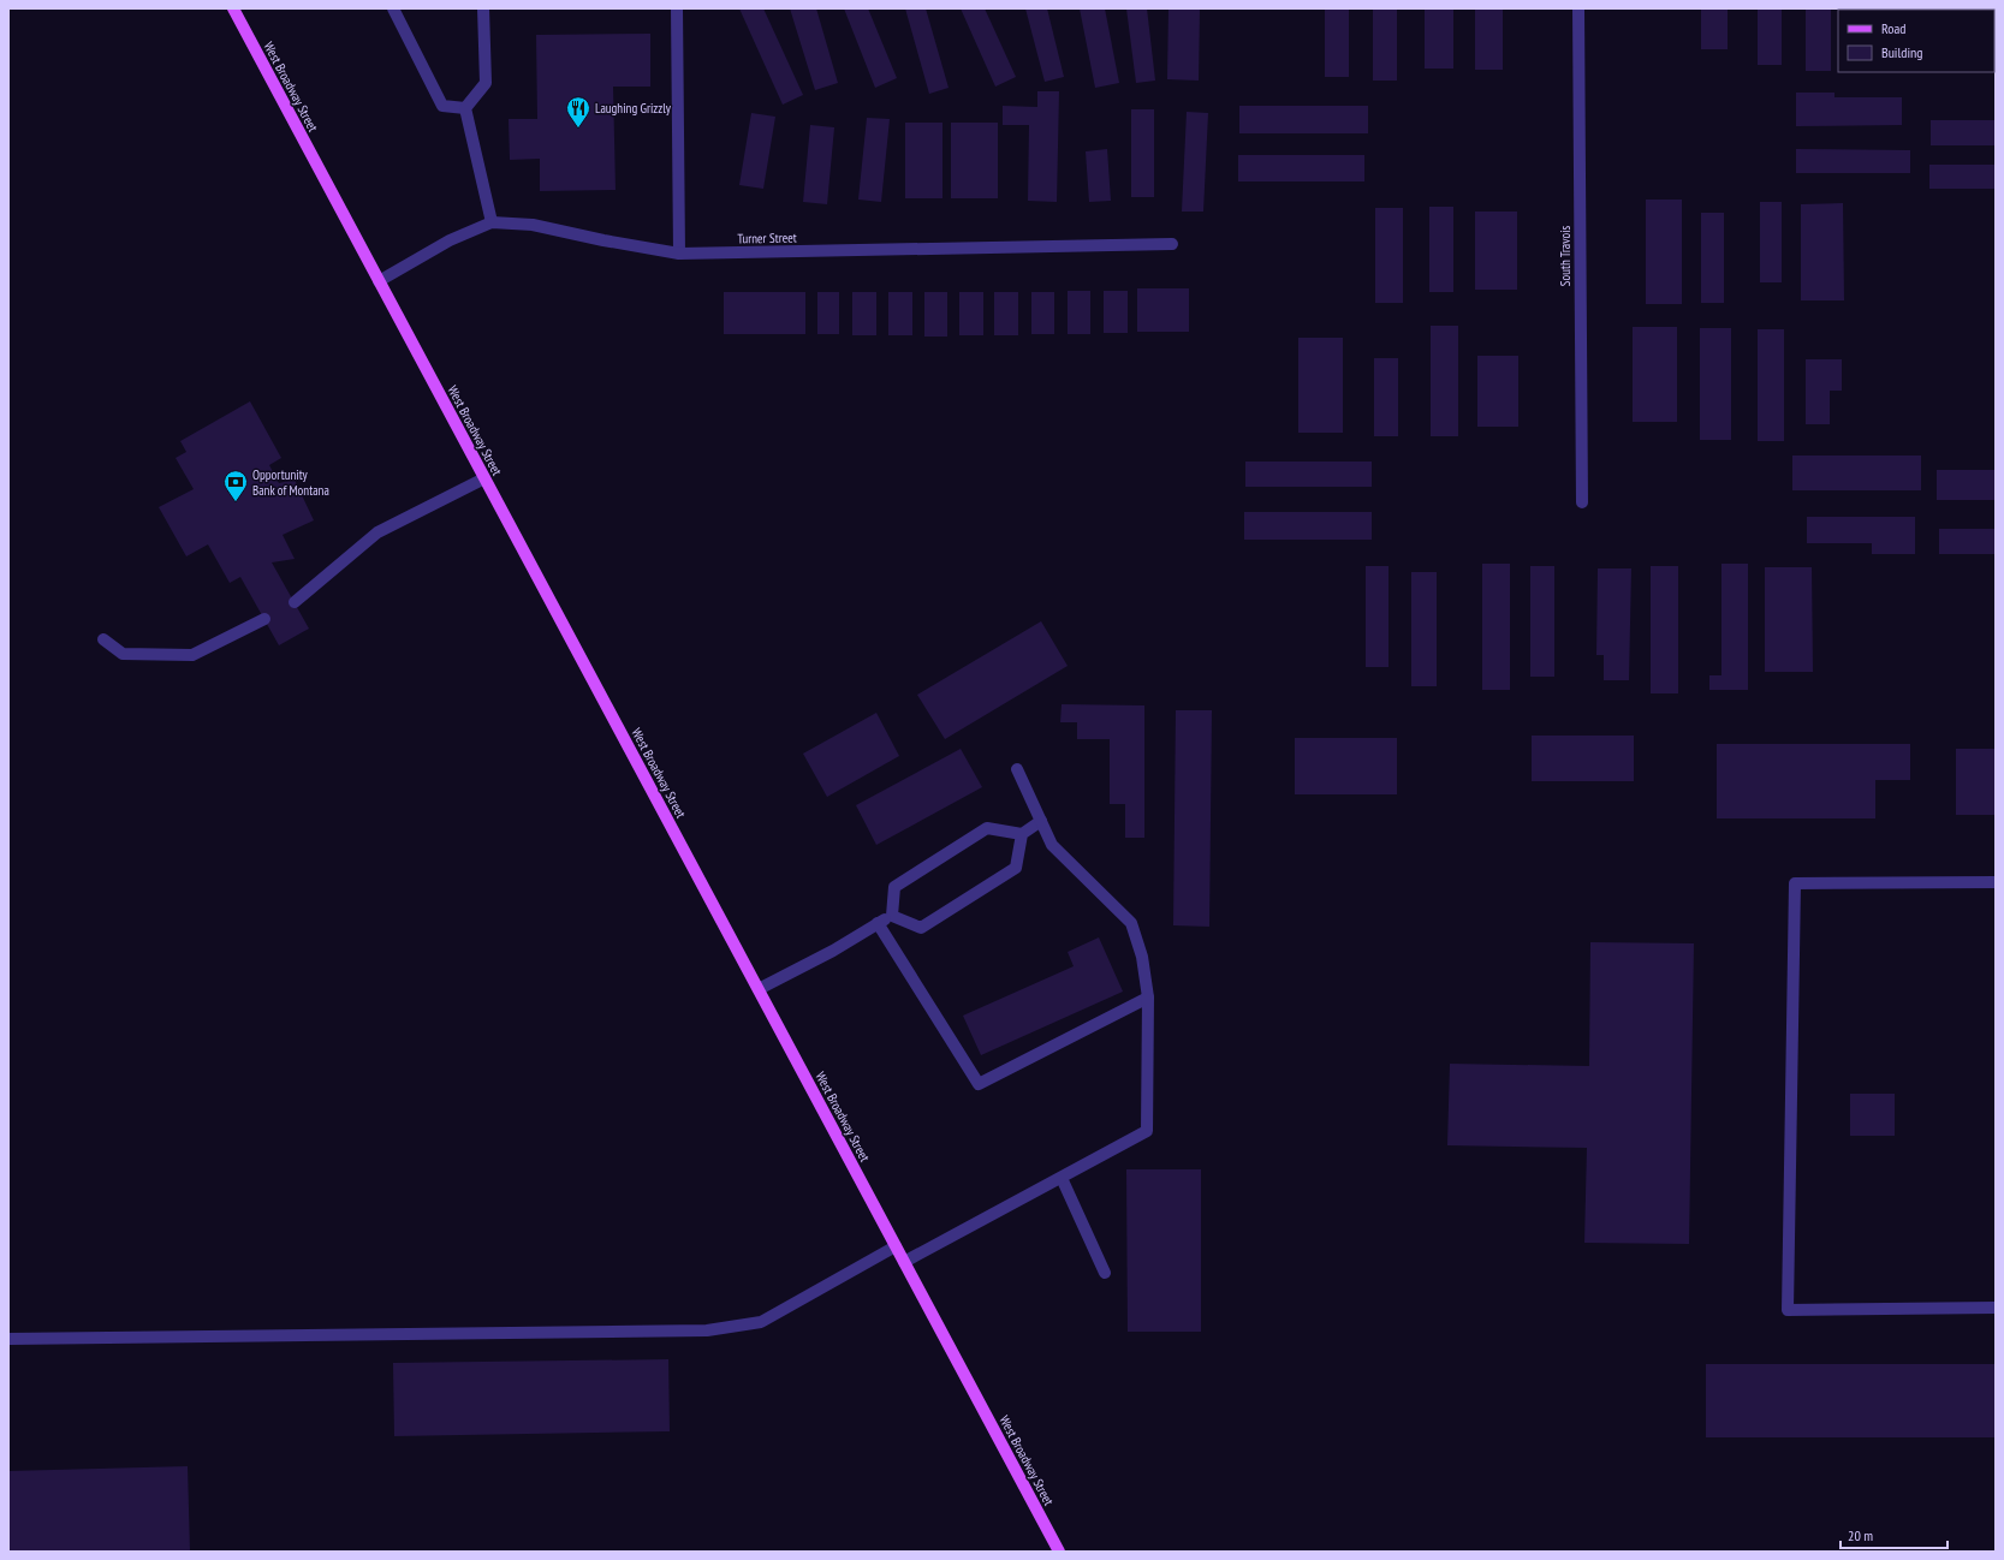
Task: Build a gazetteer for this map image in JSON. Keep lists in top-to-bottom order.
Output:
{
  "streets": {
    "main road": ["West Broadway Street"],
    "street": ["Turner Street", "South Travois"]
  },
  "crossings": [
    ["West Broadway Street", "Turner Street"]
  ],
  "places": {
    "restaurant": ["Laughing Grizzly"],
    "bank": ["Opportunity Bank of Montana"]
  },
  "legend": ["Road", "Building"],
  "scale_bar": "20 m"
}
